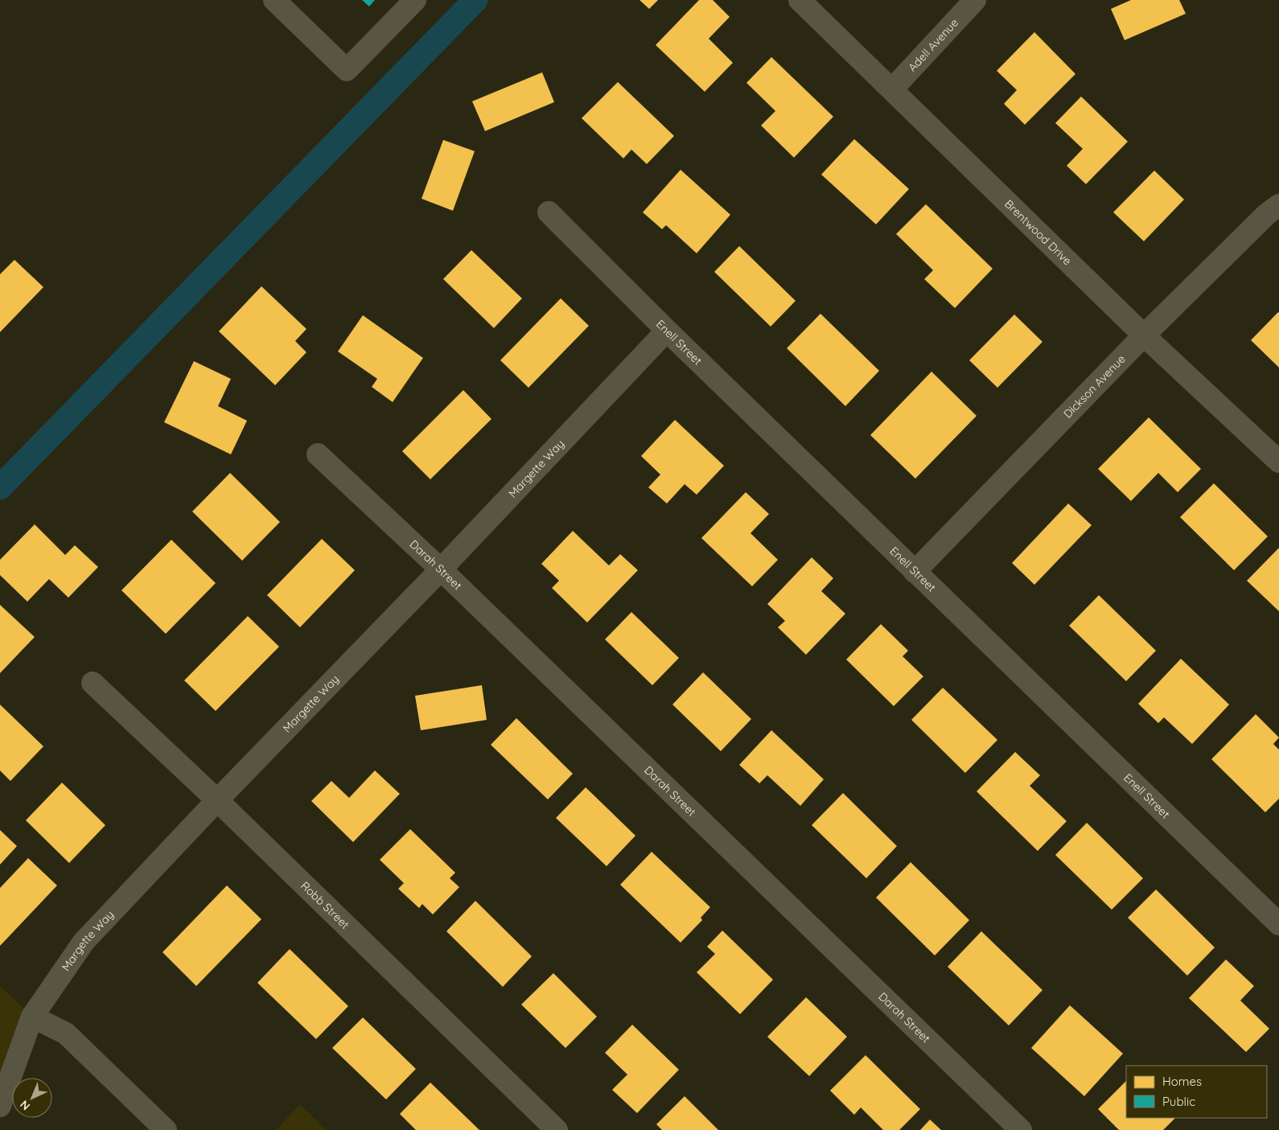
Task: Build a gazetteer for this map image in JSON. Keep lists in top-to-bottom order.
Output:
{
  "streets": {
    "street": [
      "Adell Avenue",
      "Brentwood Drive",
      "Enell Street",
      "Dickson Avenue",
      "Margette Way",
      "Darah Street",
      "Robb Street"
    ]
  },
  "crossings": [
    ["Adell Avenue", "Brentwood Drive"],
    ["Brentwood Drive", "Dickson Avenue"],
    ["Enell Street", "Dickson Avenue"],
    ["Enell Street", "Margette Way"],
    ["Margette Way", "Darah Street"],
    ["Margette Way", "Robb Street"]
  ],
  "legend": ["Homes", "Public"],
  "north": "bottom left"
}
